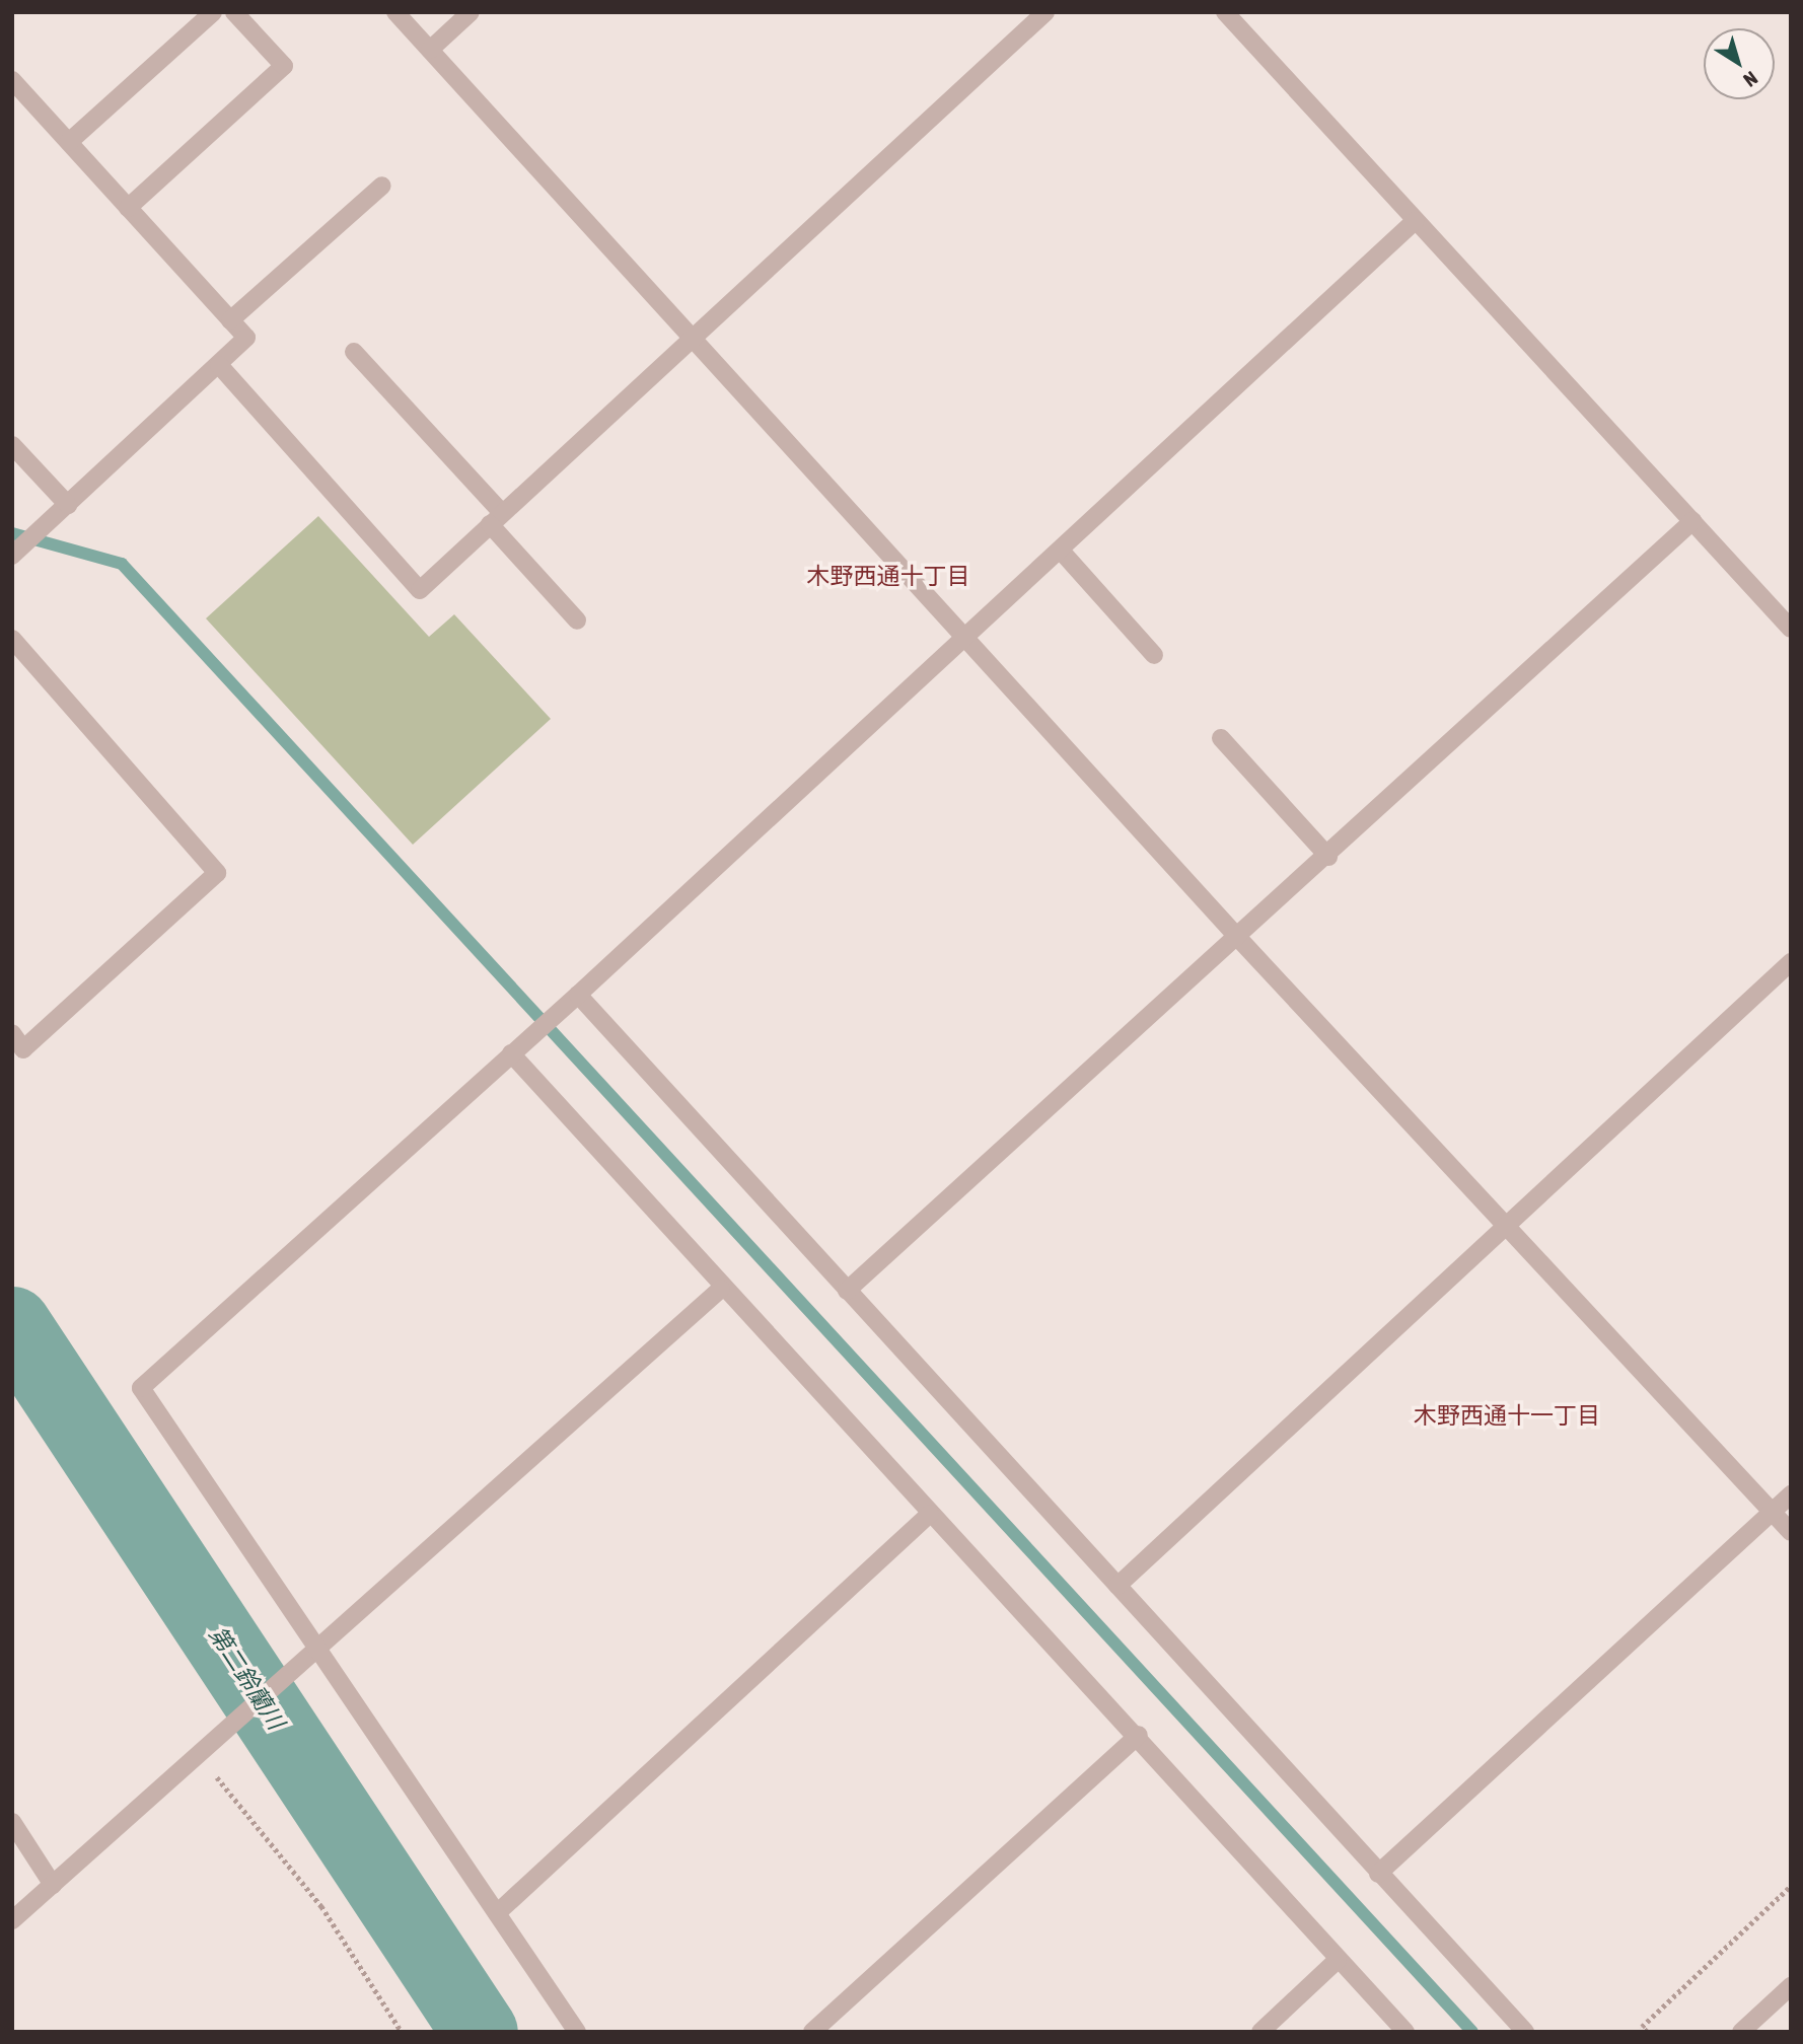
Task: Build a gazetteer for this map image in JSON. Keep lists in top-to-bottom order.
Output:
{
  "districts": ["木野西通十丁目", "木野西通十一丁目"],
  "water": ["第二鈴蘭川"],
  "north": "bottom right"
}
